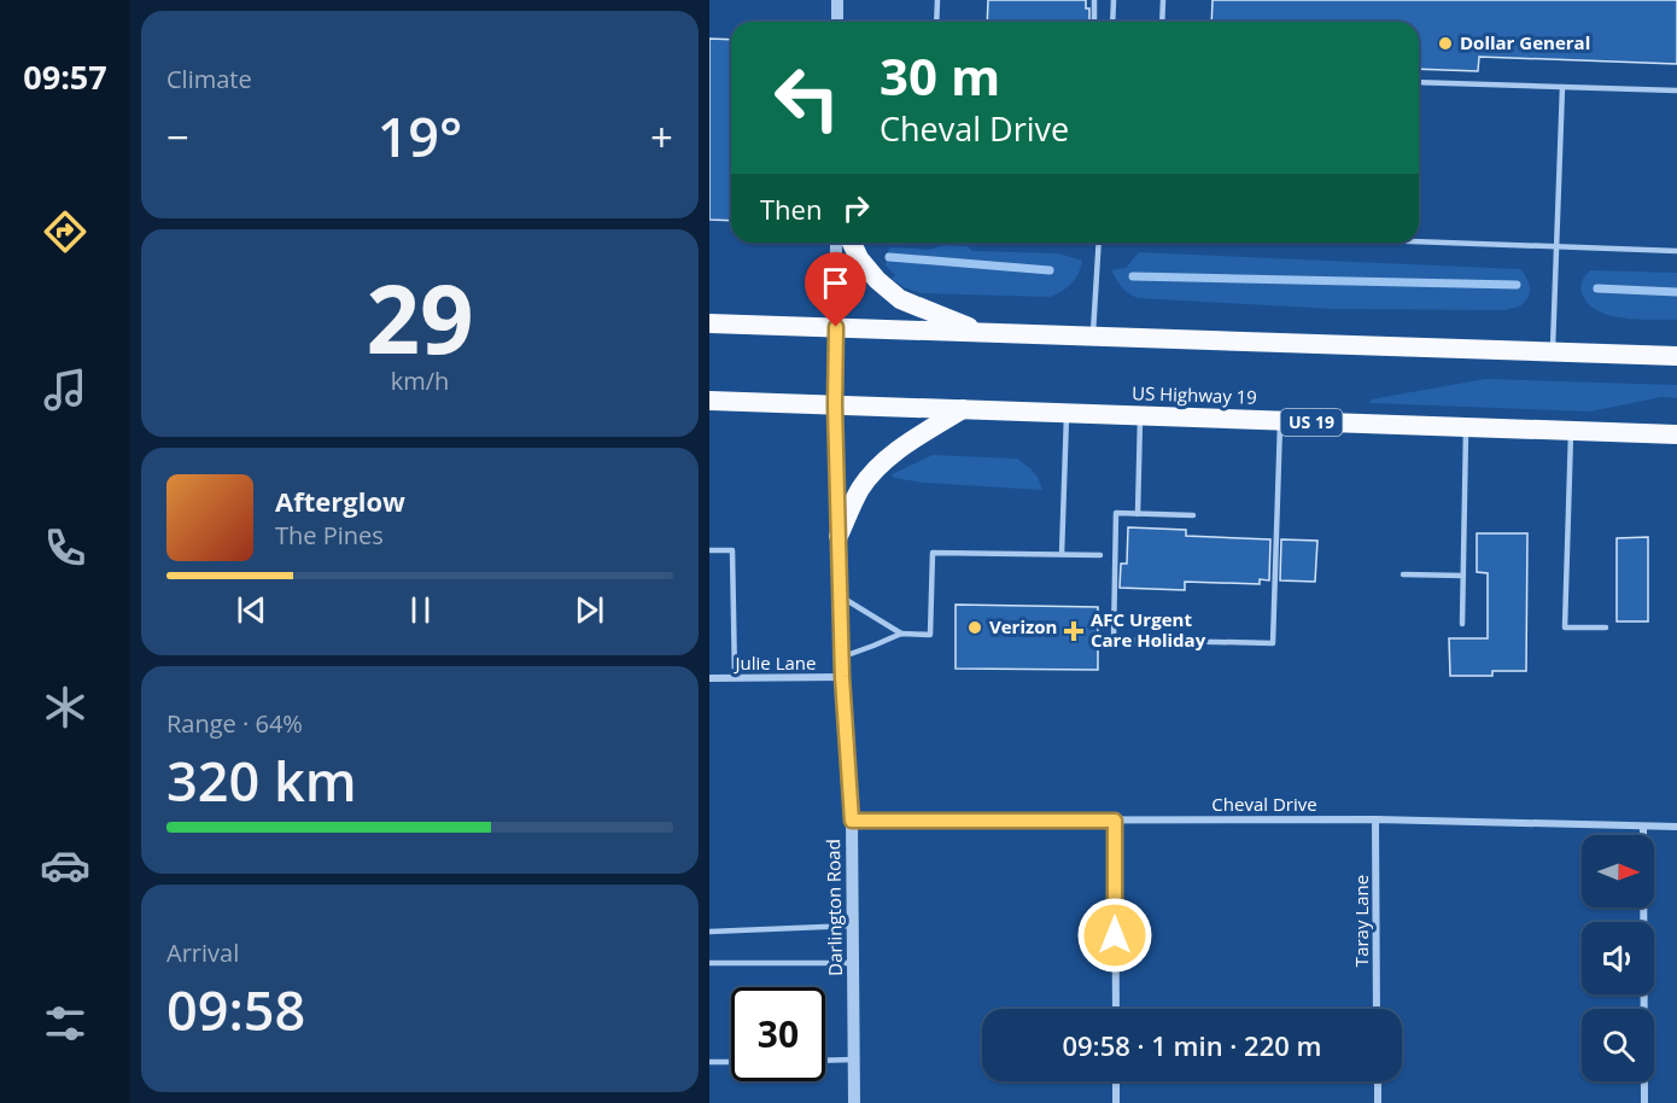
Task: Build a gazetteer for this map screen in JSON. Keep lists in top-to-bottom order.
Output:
{
  "streets": {
    "highway": ["US Highway 19", "US 19"],
    "street": [
      "Julie Lane",
      "Cheval Drive",
      "Darlington Road",
      "Taray Lane"
    ]
  },
  "crossings": [
    ["US Highway 19", "Darlington Road"],
    ["Julie Lane", "Darlington Road"],
    ["Cheval Drive", "Darlington Road"],
    ["Cheval Drive", "Taray Lane"]
  ],
  "places": {
    "other": ["Dollar General", "Verizon"],
    "health": ["AFC Urgent Care Holiday"]
  },
  "north": "right",
  "page": {
    "tabs": "09:57",
    "tile": [
      "Climate",
      ["29", "km/h"],
      ["Range · 64%", "320 km"],
      ["Arrival", "09:58"]
    ],
    "turn": ["30 m", "Cheval Drive"],
    "heat": ["−", "19°", "+"],
    "then": "Then",
    "song": ["Afterglow", "The Pines"],
    "limit": "30",
    "trip": "09:58 · 1 min · 220 m"
  }
}
